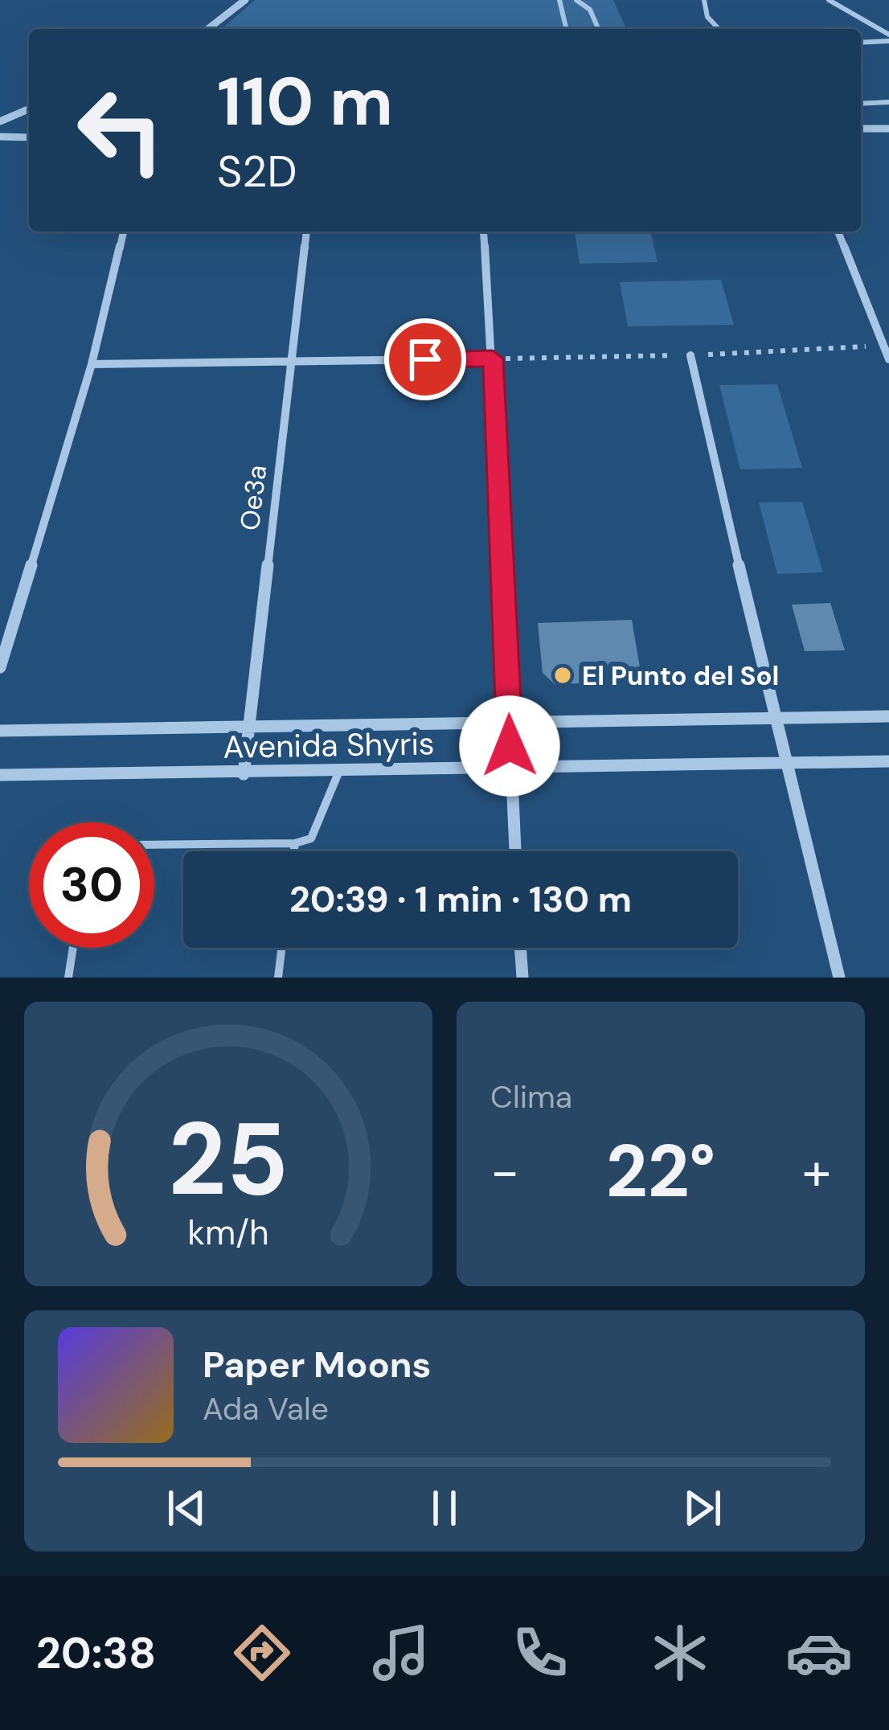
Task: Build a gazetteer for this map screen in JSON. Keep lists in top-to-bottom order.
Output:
{
  "streets": {
    "street": ["Oe3a", "Avenida Shyris"]
  },
  "crossings": [
    ["Oe3a", "Avenida Shyris"]
  ],
  "places": ["El Punto del Sol"],
  "page": {
    "turn": ["110 m", "S2D"],
    "limit": "30",
    "trip": "20:39 · 1 min · 130 m",
    "tile": "Clima",
    "heat": ["−", "22°", "+"],
    "song": ["Paper Moons", "Ada Vale"],
    "tabs": "20:38",
    "gauge": ["25", "km/h"]
  }
}
